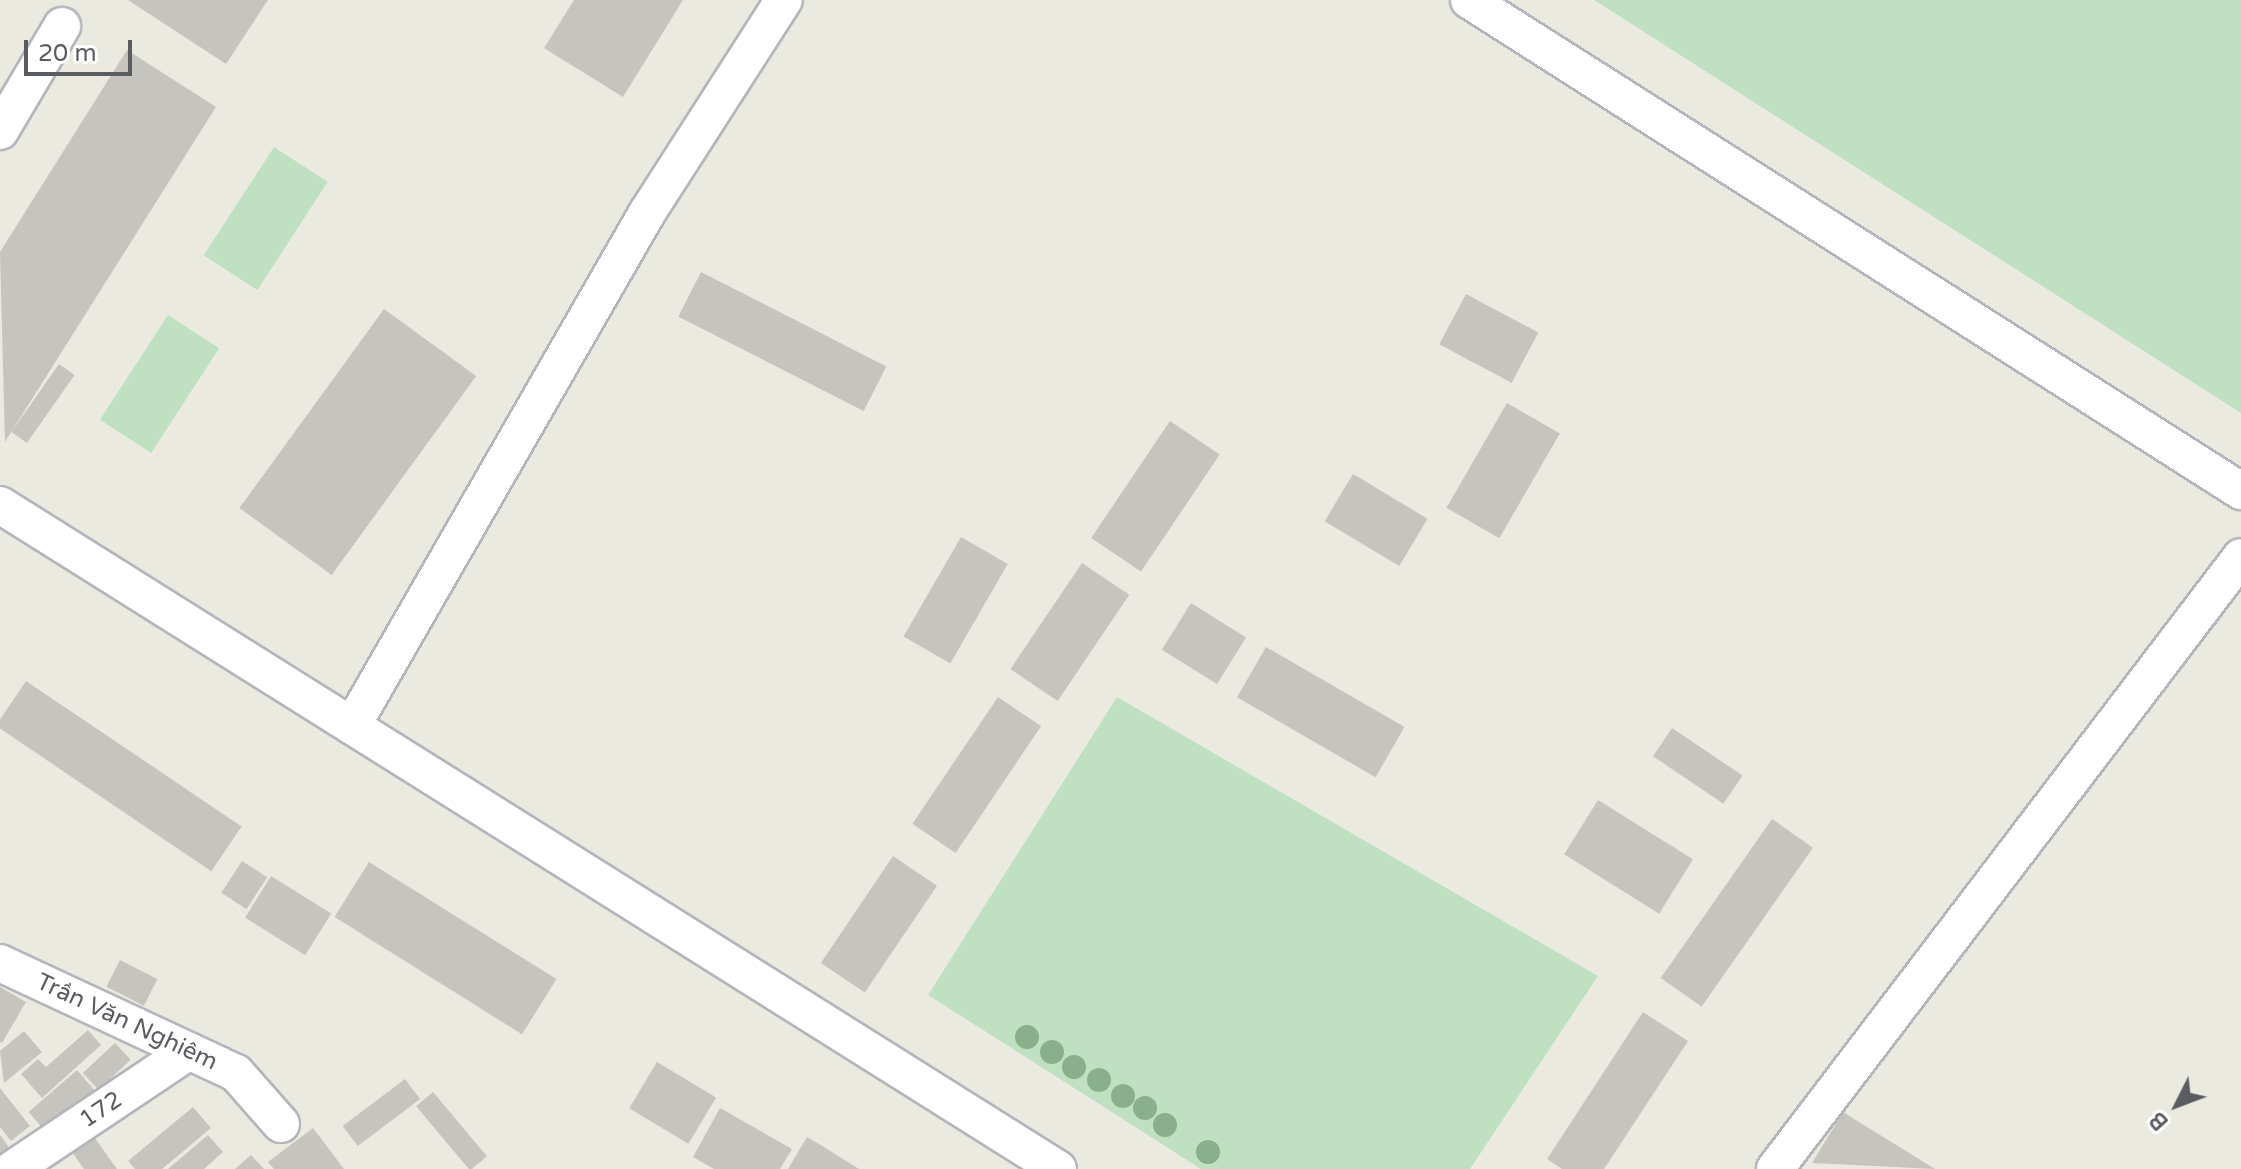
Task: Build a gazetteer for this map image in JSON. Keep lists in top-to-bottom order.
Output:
{
  "streets": {
    "street": ["Trần Văn Nghiêm", "172"]
  },
  "crossings": [
    ["Trần Văn Nghiêm", "172"]
  ],
  "scale_bar": "20 m",
  "north": "bottom left"
}
